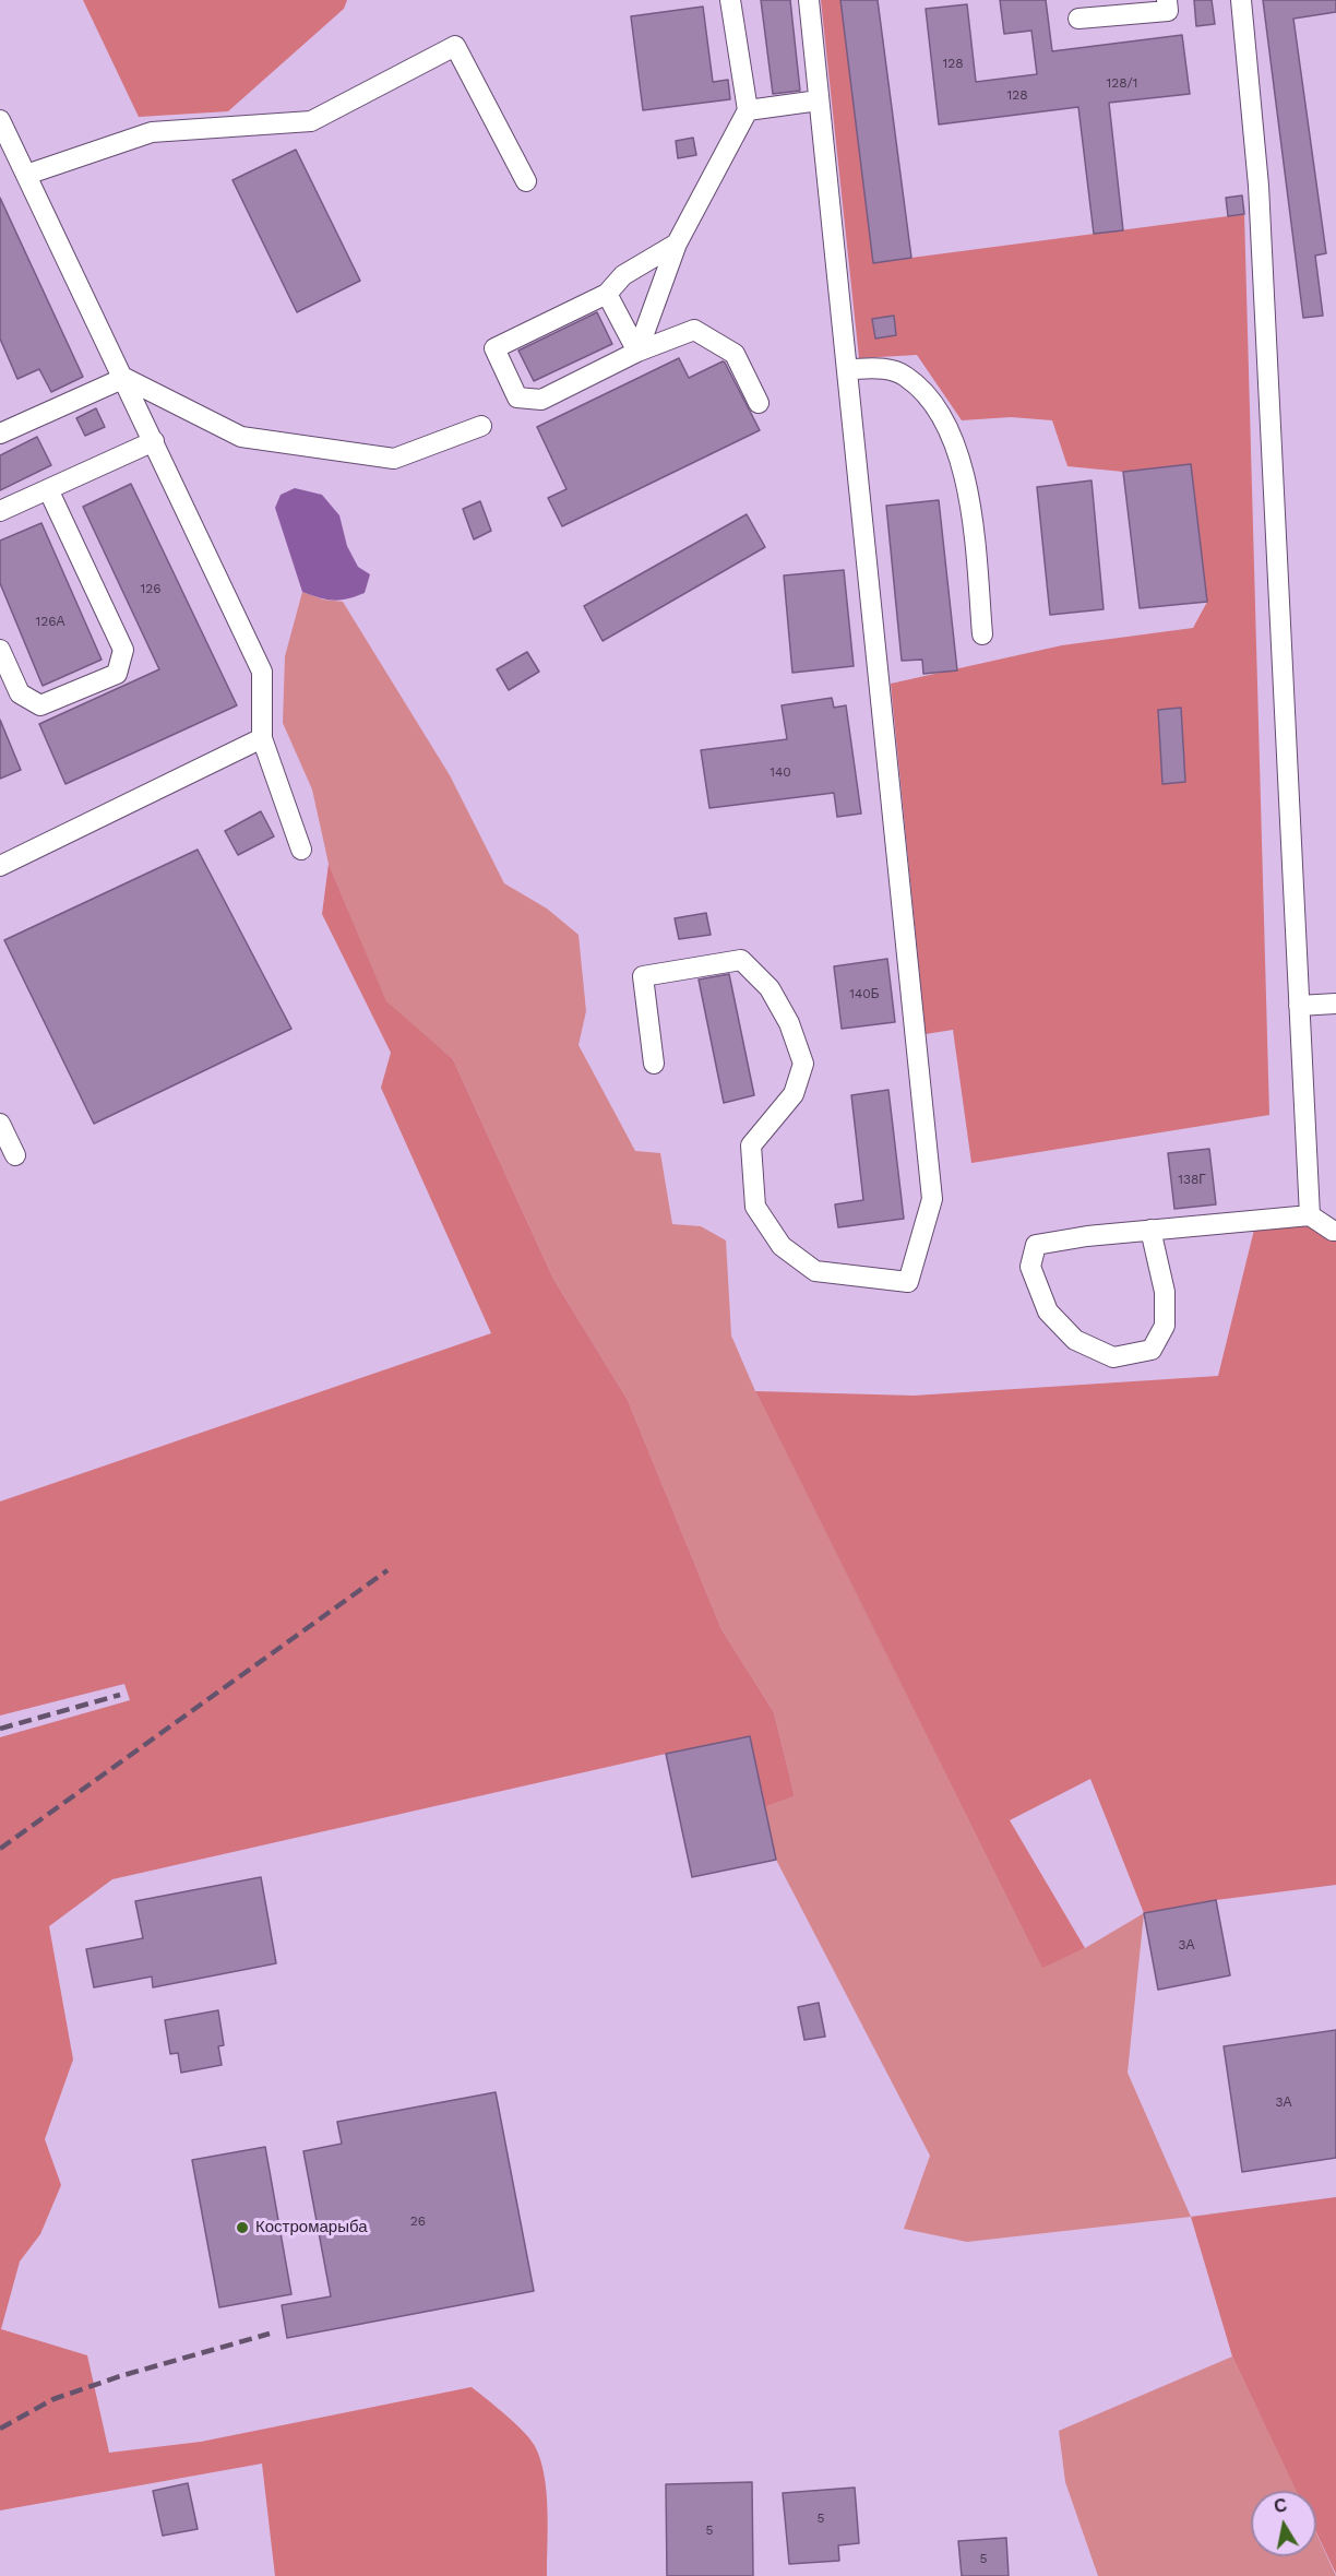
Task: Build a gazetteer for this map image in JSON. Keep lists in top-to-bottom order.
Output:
{
  "places": ["Костромарыба"],
  "house_numbers": [
    "128",
    "128/1",
    "128",
    "126",
    "126А",
    "140",
    "140Б",
    "138Г",
    "3А",
    "3А",
    "26",
    "5",
    "5",
    "5"
  ],
  "north": "top"
}
